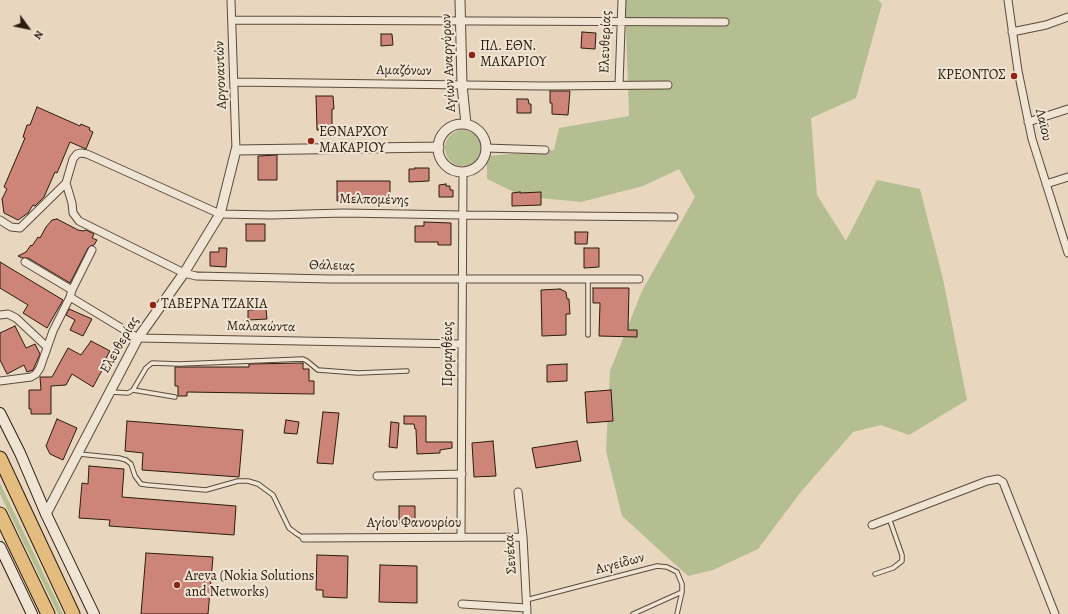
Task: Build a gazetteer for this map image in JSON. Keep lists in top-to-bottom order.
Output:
{
  "streets": {
    "street": [
      "Ελευθερίας",
      "Αγίων Αναργύρων",
      "Αμαζόνων",
      "Αργοναυτών",
      "Λαϊου",
      "Μελπομένης",
      "Θάλειας",
      "Μαλακώντα",
      "Προμηθέως",
      "Αγίου Φανουρίου",
      "Σενέκα"
    ],
    "lane": ["Αιγείδων"]
  },
  "crossings": [
    ["Ελευθερίας", "Αμαζόνων"],
    ["Ελευθερίας", "Αργοναυτών"],
    ["Ελευθερίας", "Μελπομένης"],
    ["Ελευθερίας", "Θάλειας"],
    ["Ελευθερίας", "Μαλακώντα"],
    ["Αγίων Αναργύρων", "Αμαζόνων"],
    ["Αγίων Αναργύρων", "Προμηθέως"],
    ["Αμαζόνων", "Αργοναυτών"],
    ["Μελπομένης", "Θάλειας"],
    ["Μελπομένης", "Προμηθέως"],
    ["Θάλειας", "Προμηθέως"],
    ["Μαλακώντα", "Προμηθέως"],
    ["Προμηθέως", "Αγίου Φανουρίου"],
    ["Αγίου Φανουρίου", "Σενέκα"],
    ["Σενέκα", "Αιγείδων"]
  ],
  "places": [
    "ΠΛ. ΕΘΝ. ΜΑΚΑΡΙΟΥ",
    "ΚΡΕΟΝΤΟΣ",
    "ΕΘΝΑΡΧΟΥ ΜΑΚΑΡΙΟΥ",
    "ΤΑΒΕΡΝΑ ΤΖΑΚΙΑ",
    "Areva (Nokia Solutions and Networks)"
  ],
  "north": "bottom right"
}
